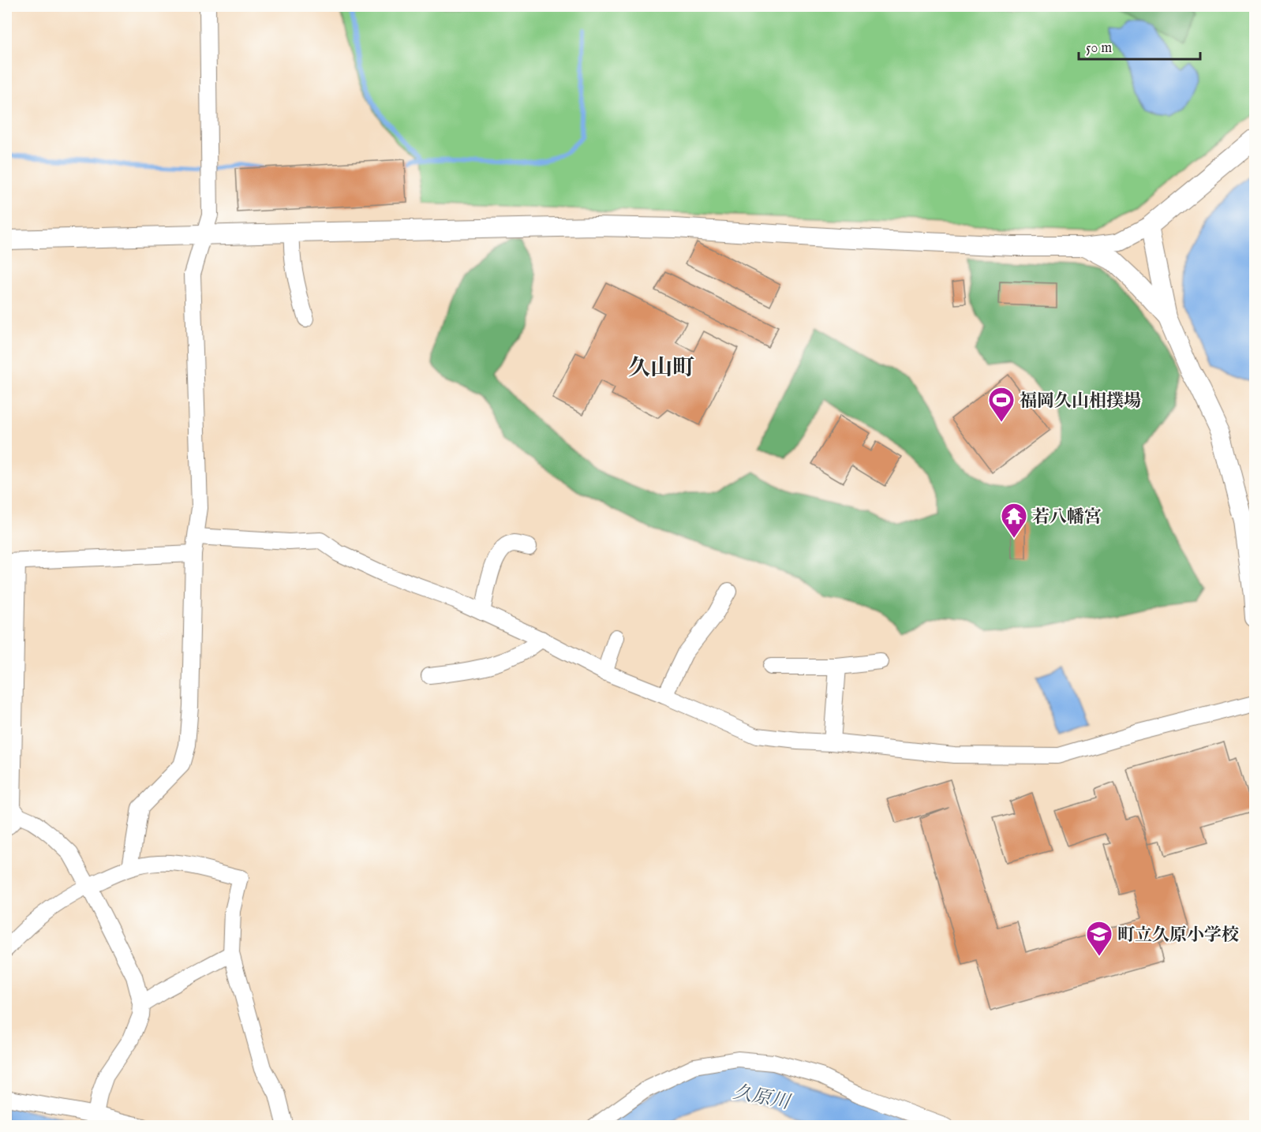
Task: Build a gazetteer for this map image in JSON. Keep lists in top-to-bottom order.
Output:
{
  "districts": ["久山町"],
  "water": ["久原川"],
  "places": {
    "sports": ["福岡久山相撲場"],
    "temple": ["若八幡宮"],
    "school or university": ["町立久原小学校"]
  },
  "scale_bar": "50 m"
}
